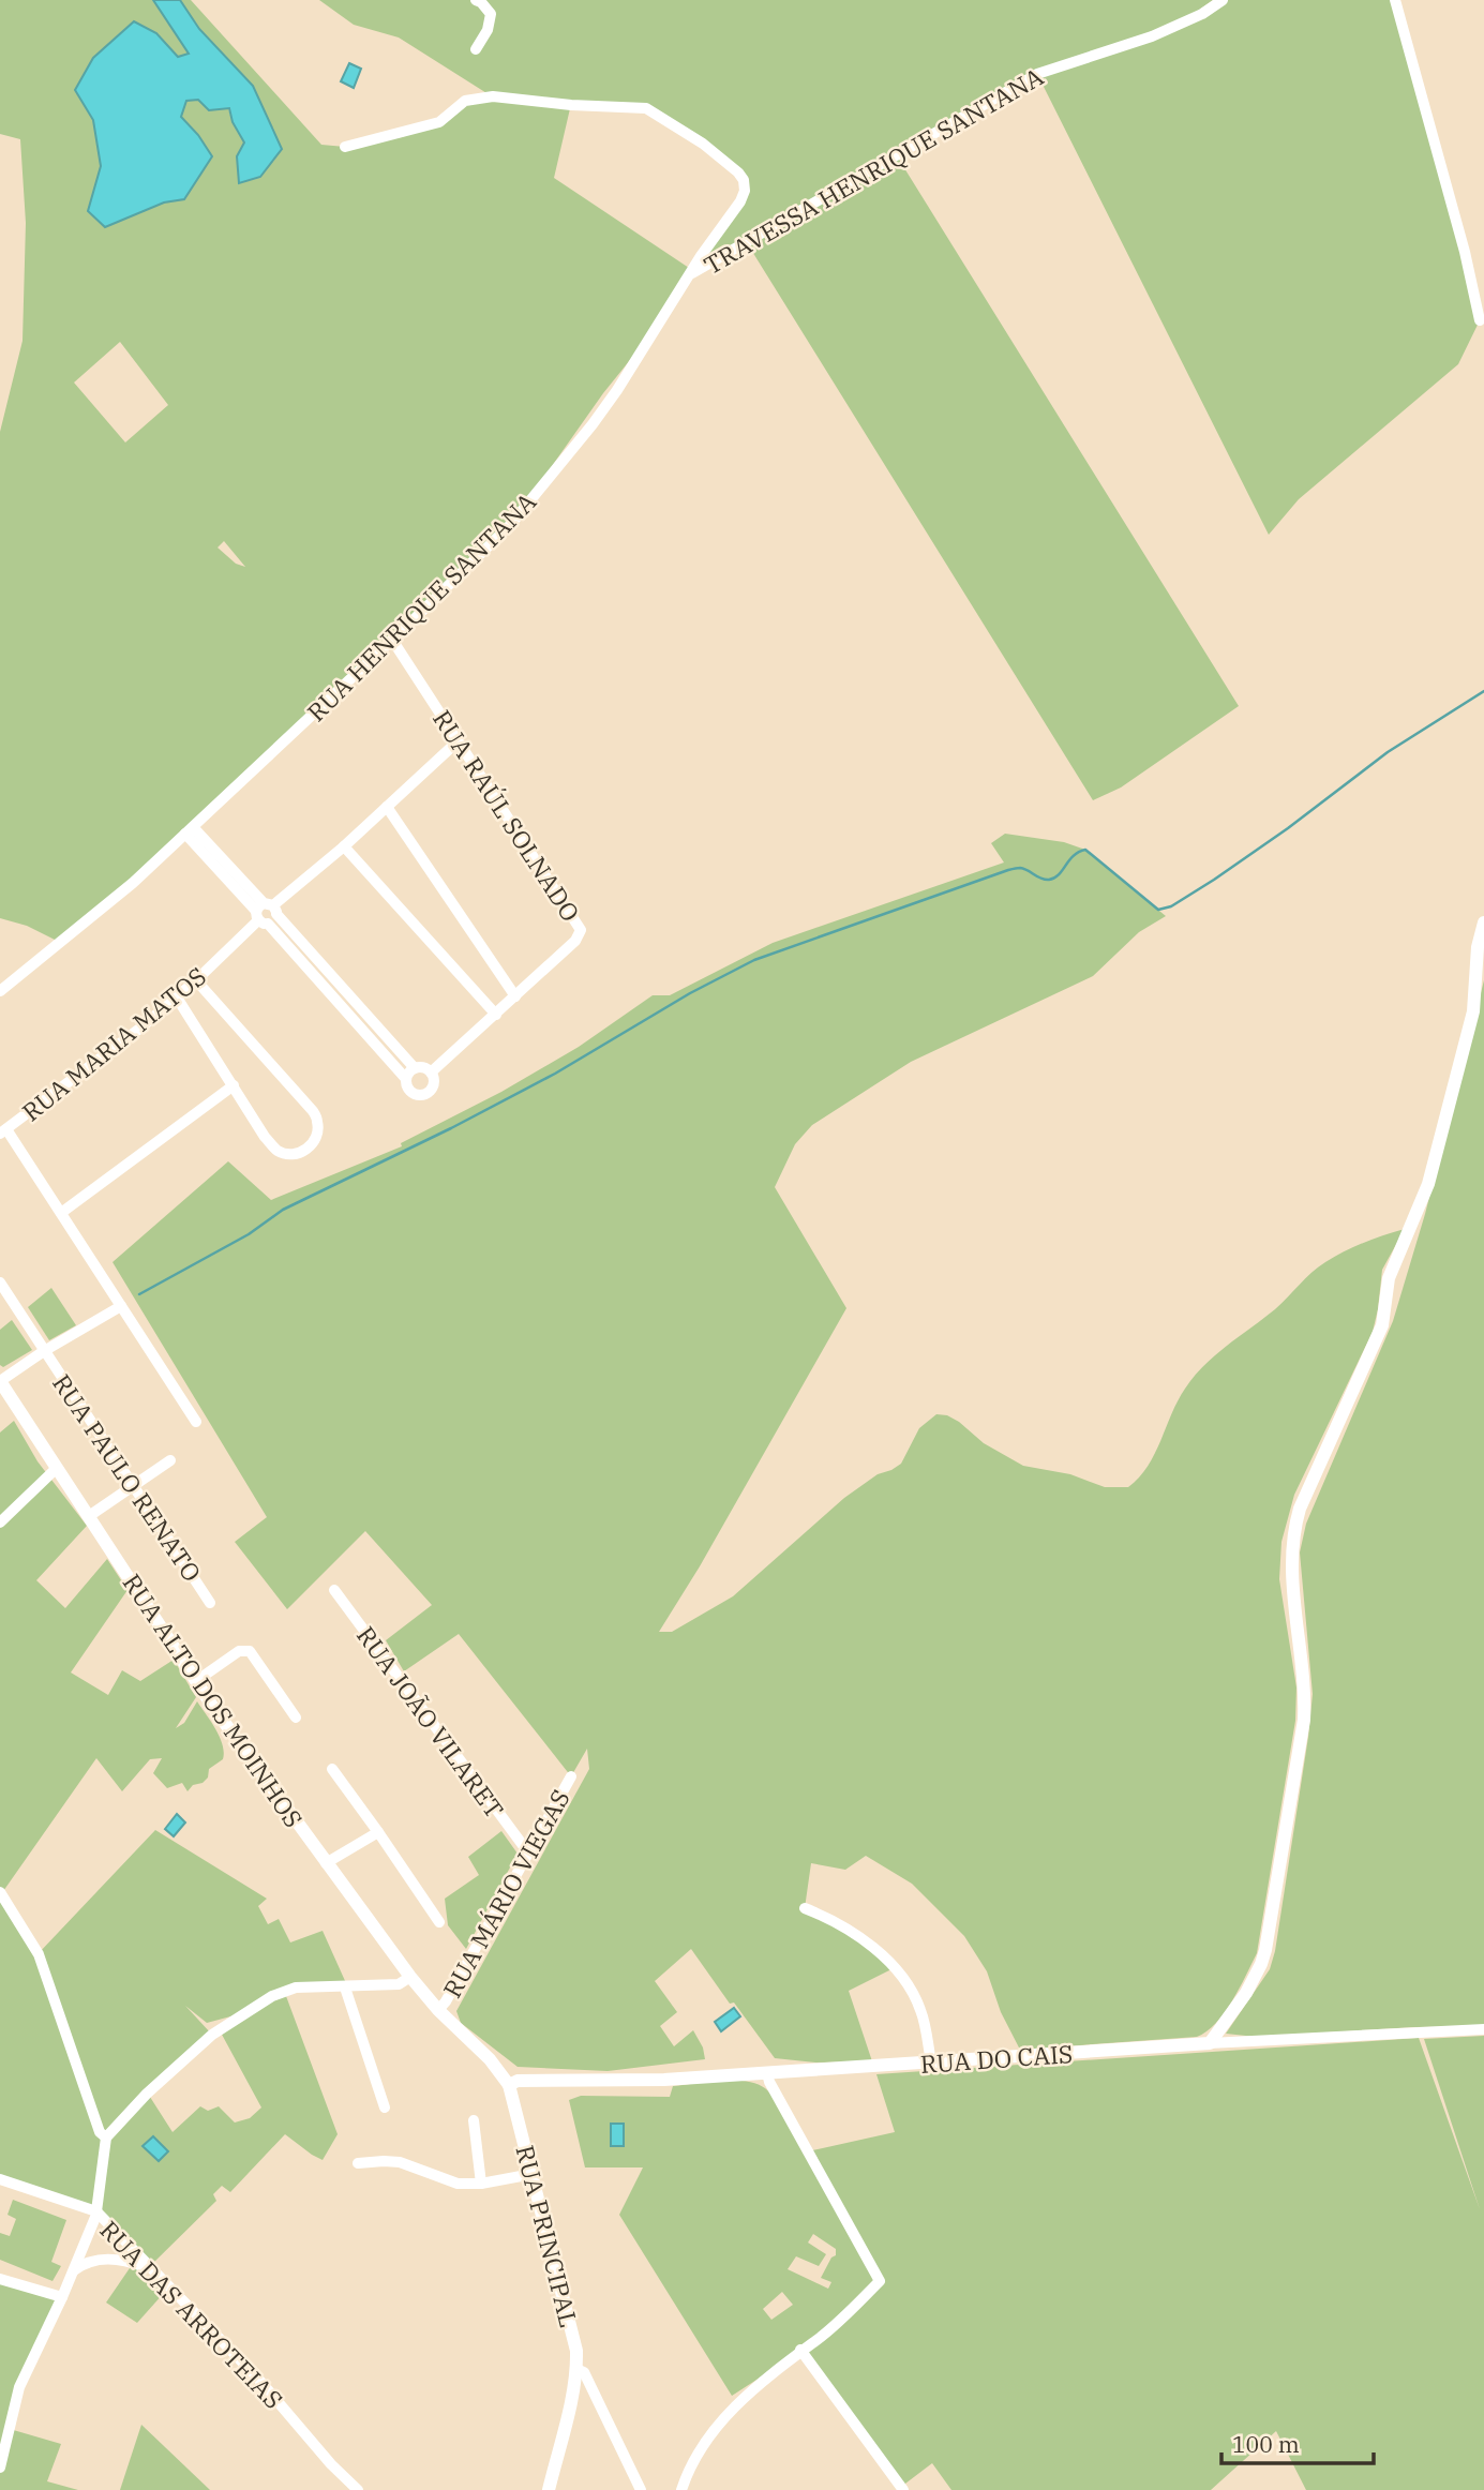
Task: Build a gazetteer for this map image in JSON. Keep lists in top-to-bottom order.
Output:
{
  "streets": {
    "street": [
      "TRAVESSA HENRIQUE SANTANA",
      "RUA HENRIQUE SANTANA",
      "RUA RAÚL SOLNADO",
      "RUA MARIA MATOS",
      "RUA PAULO RENATO",
      "RUA ALTO DOS MOINHOS",
      "RUA JOÃO VILARET",
      "RUA MÁRIO VIEGAS",
      "RUA DO CAIS",
      "RUA PRINCIPAL",
      "RUA DAS ARROTEIAS"
    ]
  },
  "crossings": [
    ["TRAVESSA HENRIQUE SANTANA", "RUA HENRIQUE SANTANA"],
    ["RUA HENRIQUE SANTANA", "RUA RAÚL SOLNADO"],
    ["RUA RAÚL SOLNADO", "RUA MARIA MATOS"],
    ["RUA ALTO DOS MOINHOS", "RUA MÁRIO VIEGAS"],
    ["RUA ALTO DOS MOINHOS", "RUA PRINCIPAL"],
    ["RUA JOÃO VILARET", "RUA MÁRIO VIEGAS"],
    ["RUA MÁRIO VIEGAS", "RUA PRINCIPAL"],
    ["RUA DO CAIS", "RUA PRINCIPAL"]
  ],
  "scale_bar": "100 m"
}
